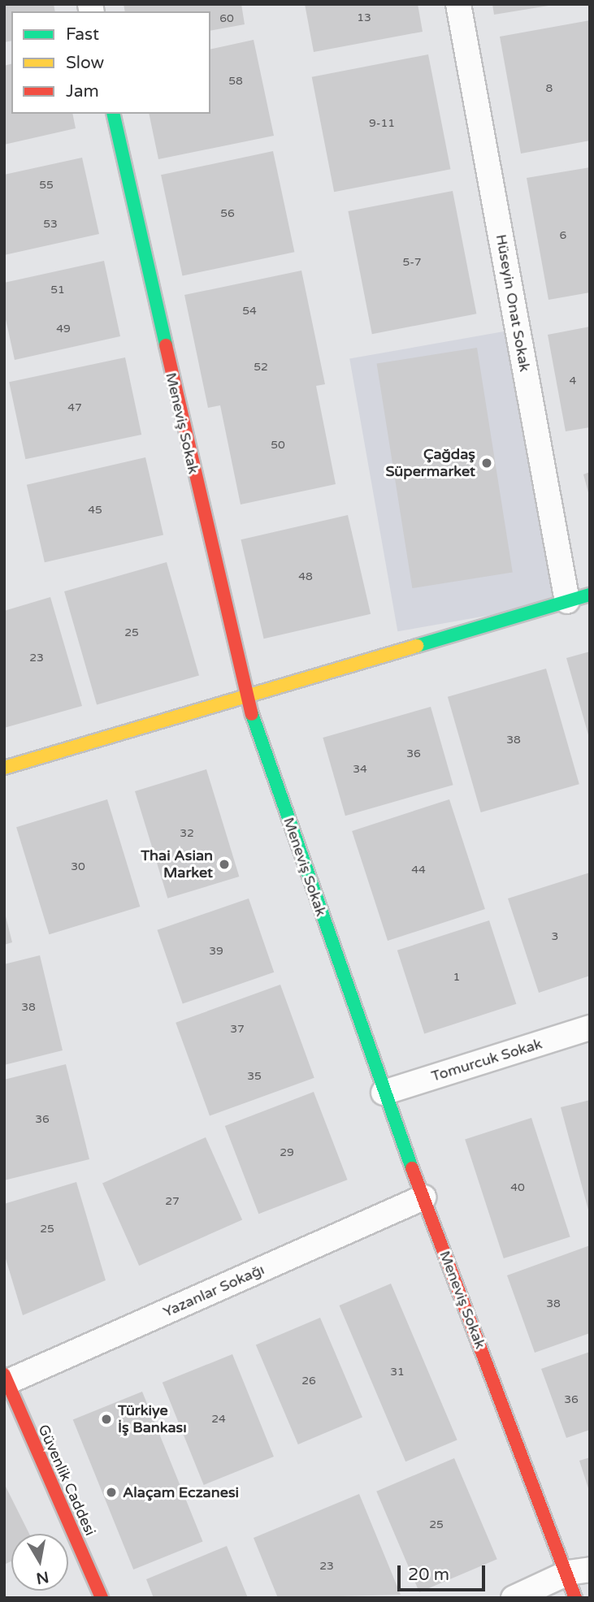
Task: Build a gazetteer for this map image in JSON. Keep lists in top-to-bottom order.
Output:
{
  "streets": {
    "street": [
      "Hüseyin Onat Sokak",
      "Meneviş Sokak",
      "Tomurcuk Sokak",
      "Yazanlar Sokağı",
      "Güvenlik Caddesi"
    ]
  },
  "crossings": [
    ["Meneviş Sokak", "Tomurcuk Sokak"],
    ["Meneviş Sokak", "Yazanlar Sokağı"],
    ["Yazanlar Sokağı", "Güvenlik Caddesi"]
  ],
  "places": [
    "Çağdaş Süpermarket",
    "Thai Asian Market",
    "Türkiye İş Bankası",
    "Alaçam Eczanesi"
  ],
  "house_numbers": [
    "13",
    "60",
    "58",
    "8",
    "9-11",
    "55",
    "56",
    "53",
    "6",
    "5-7",
    "51",
    "54",
    "49",
    "52",
    "4",
    "47",
    "50",
    "45",
    "48",
    "25",
    "23",
    "38",
    "36",
    "34",
    "32",
    "30",
    "44",
    "3",
    "39",
    "1",
    "38",
    "37",
    "35",
    "36",
    "29",
    "40",
    "27",
    "25",
    "38",
    "31",
    "26",
    "36",
    "24",
    "25",
    "23"
  ],
  "legend": ["Fast", "Slow", "Jam"],
  "scale_bar": "20 m",
  "north": "bottom"
}
